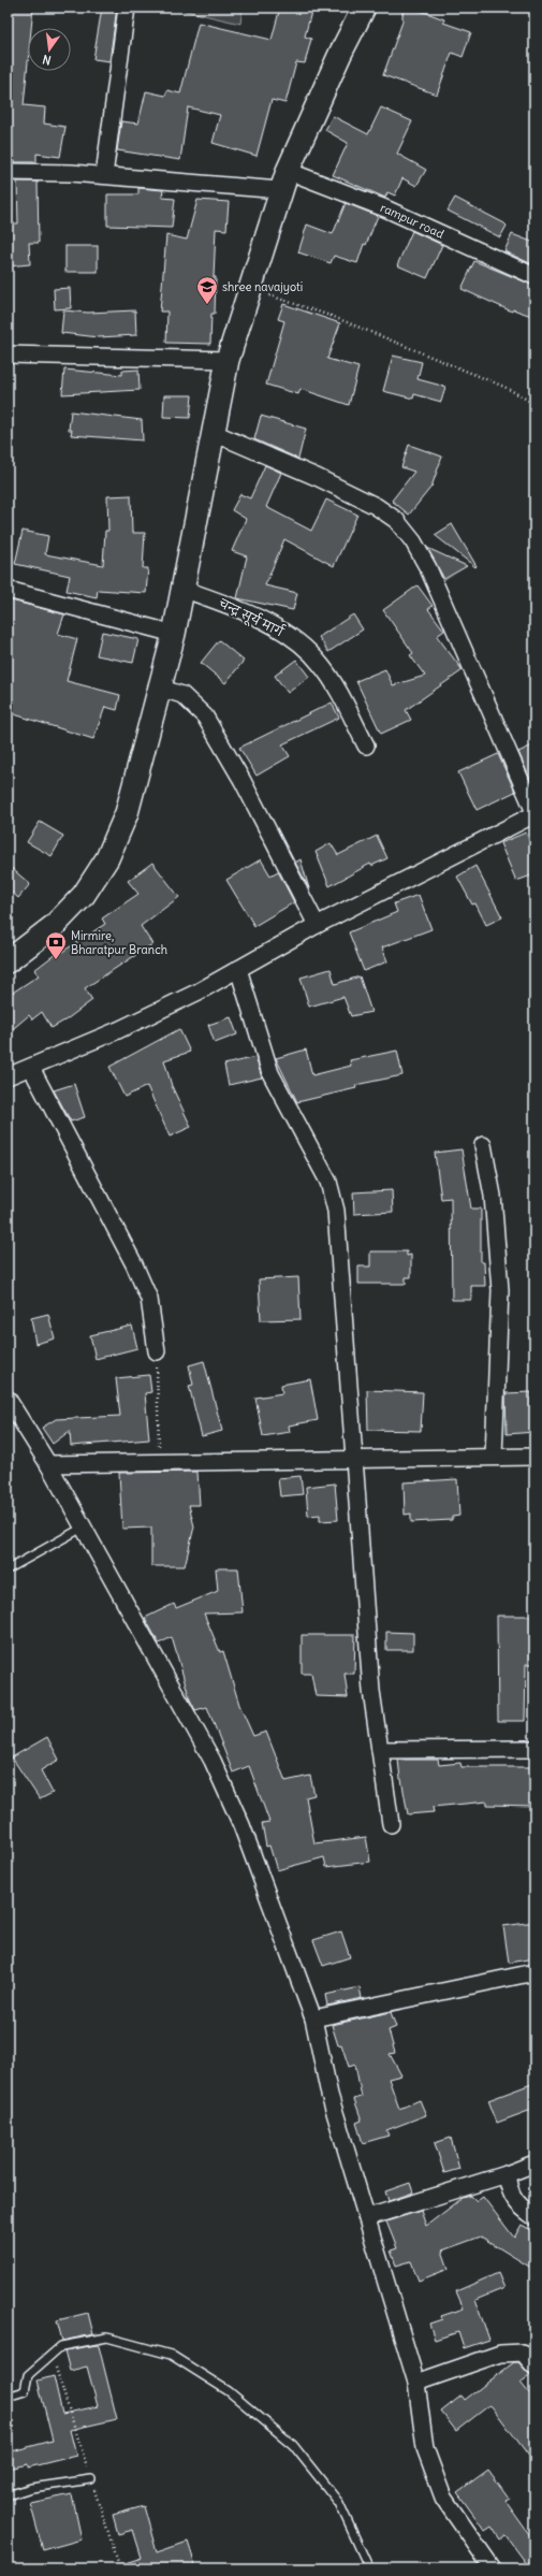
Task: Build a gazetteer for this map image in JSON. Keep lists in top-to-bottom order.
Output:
{
  "streets": {
    "street": ["rampur road", "चन्द्र सूर्य मार्ग"]
  },
  "places": {
    "school or university": ["shree navajyoti"],
    "bank": ["Mirmire, Bharatpur Branch"]
  },
  "north": "bottom"
}
